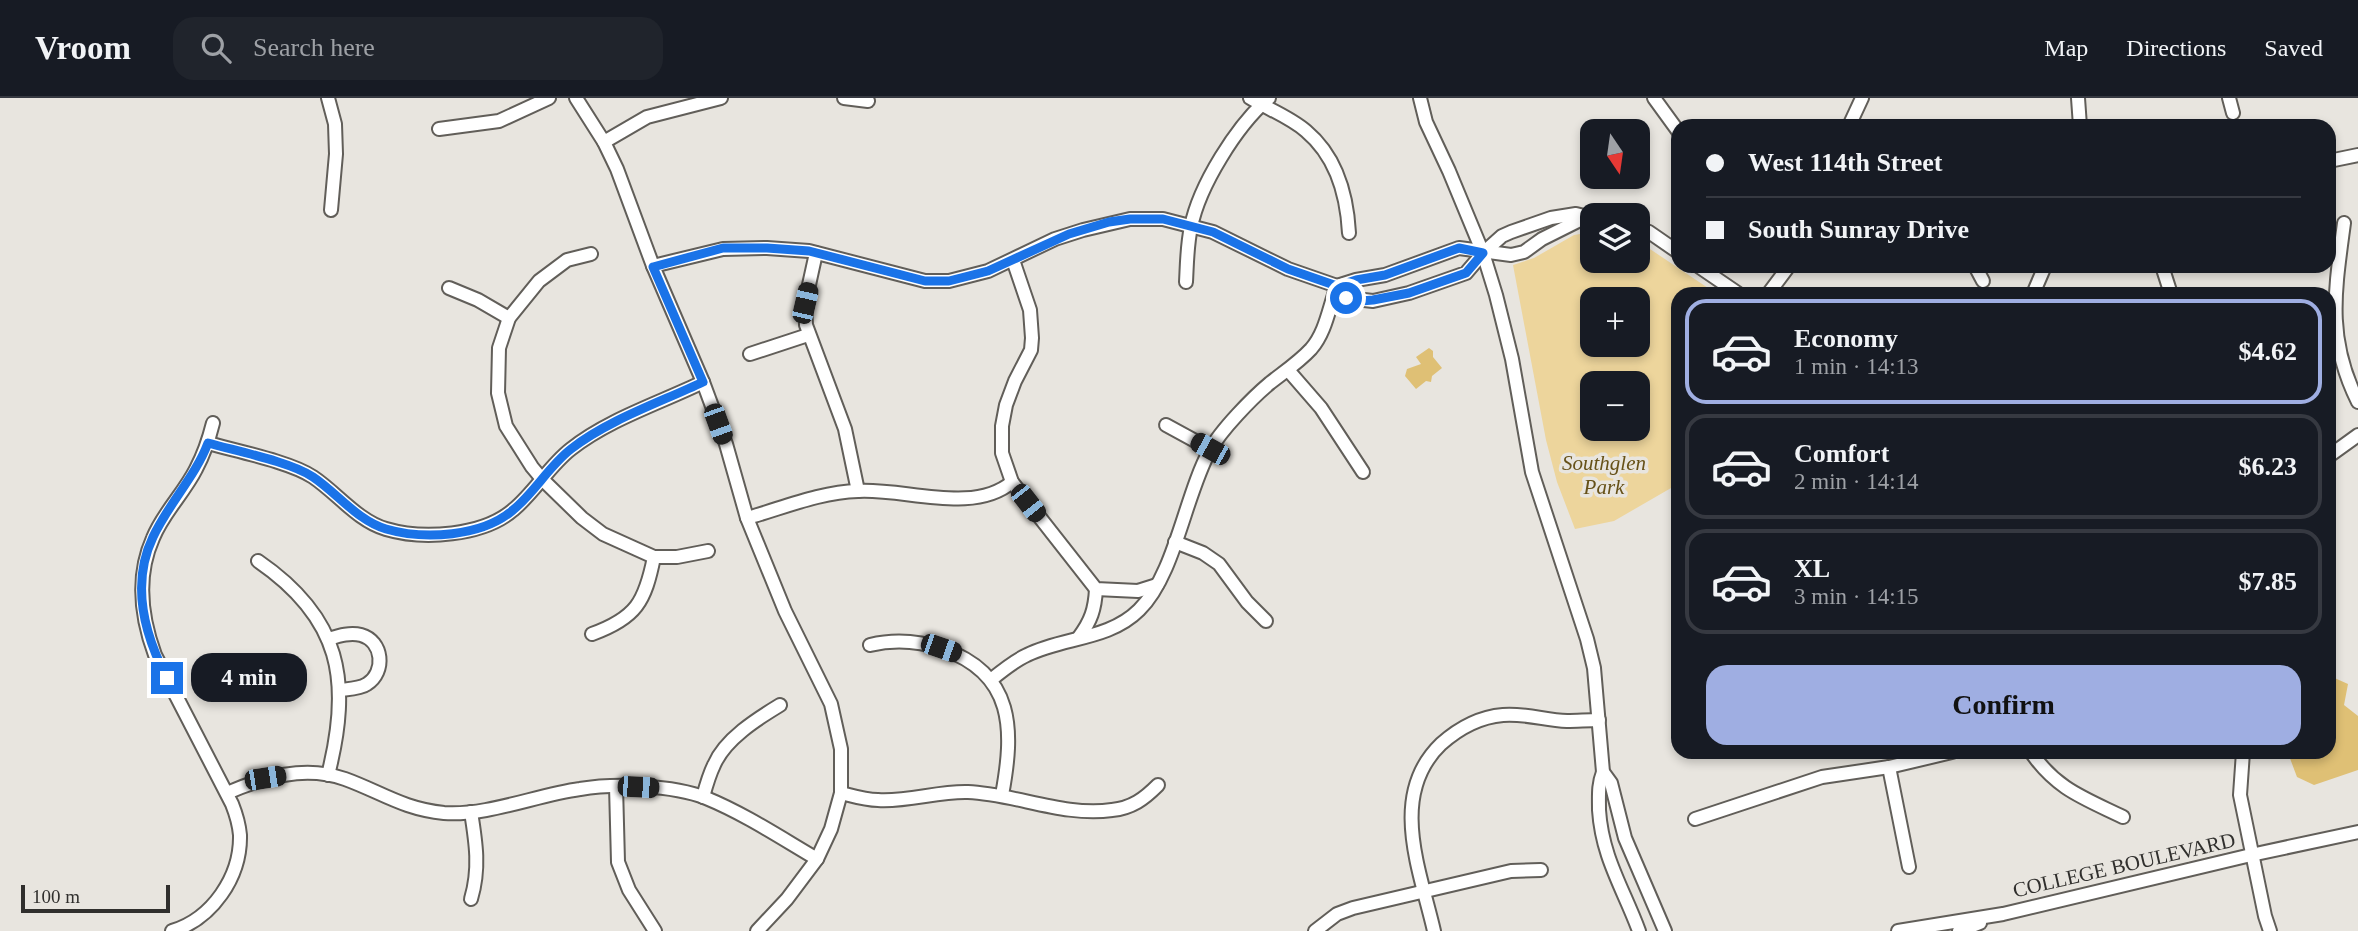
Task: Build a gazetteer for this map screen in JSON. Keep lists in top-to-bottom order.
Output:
{
  "streets": {
    "street": ["COLLEGE BOULEVARD"]
  },
  "parks": ["Southglen Park"],
  "scale_bar": "100 m",
  "north": "bottom",
  "page": {
    "header": "Vroom",
    "search": "Search here",
    "nav": ["Map", "Directions", "Saved"],
    "map_buttons": ["+", "−"],
    "banner": ["West 114th Street", "South Sunray Drive"],
    "list": [
      {
        "name": "Economy",
        "note": "1 min · 14:13",
        "value": "$4.62"
      },
      {
        "name": "Comfort",
        "note": "2 min · 14:14",
        "value": "$6.23"
      },
      {
        "name": "XL",
        "note": "3 min · 14:15",
        "value": "$7.85"
      }
    ],
    "buttons": "Confirm",
    "bubble": "4 min",
    "scale": "100 m"
  }
}
